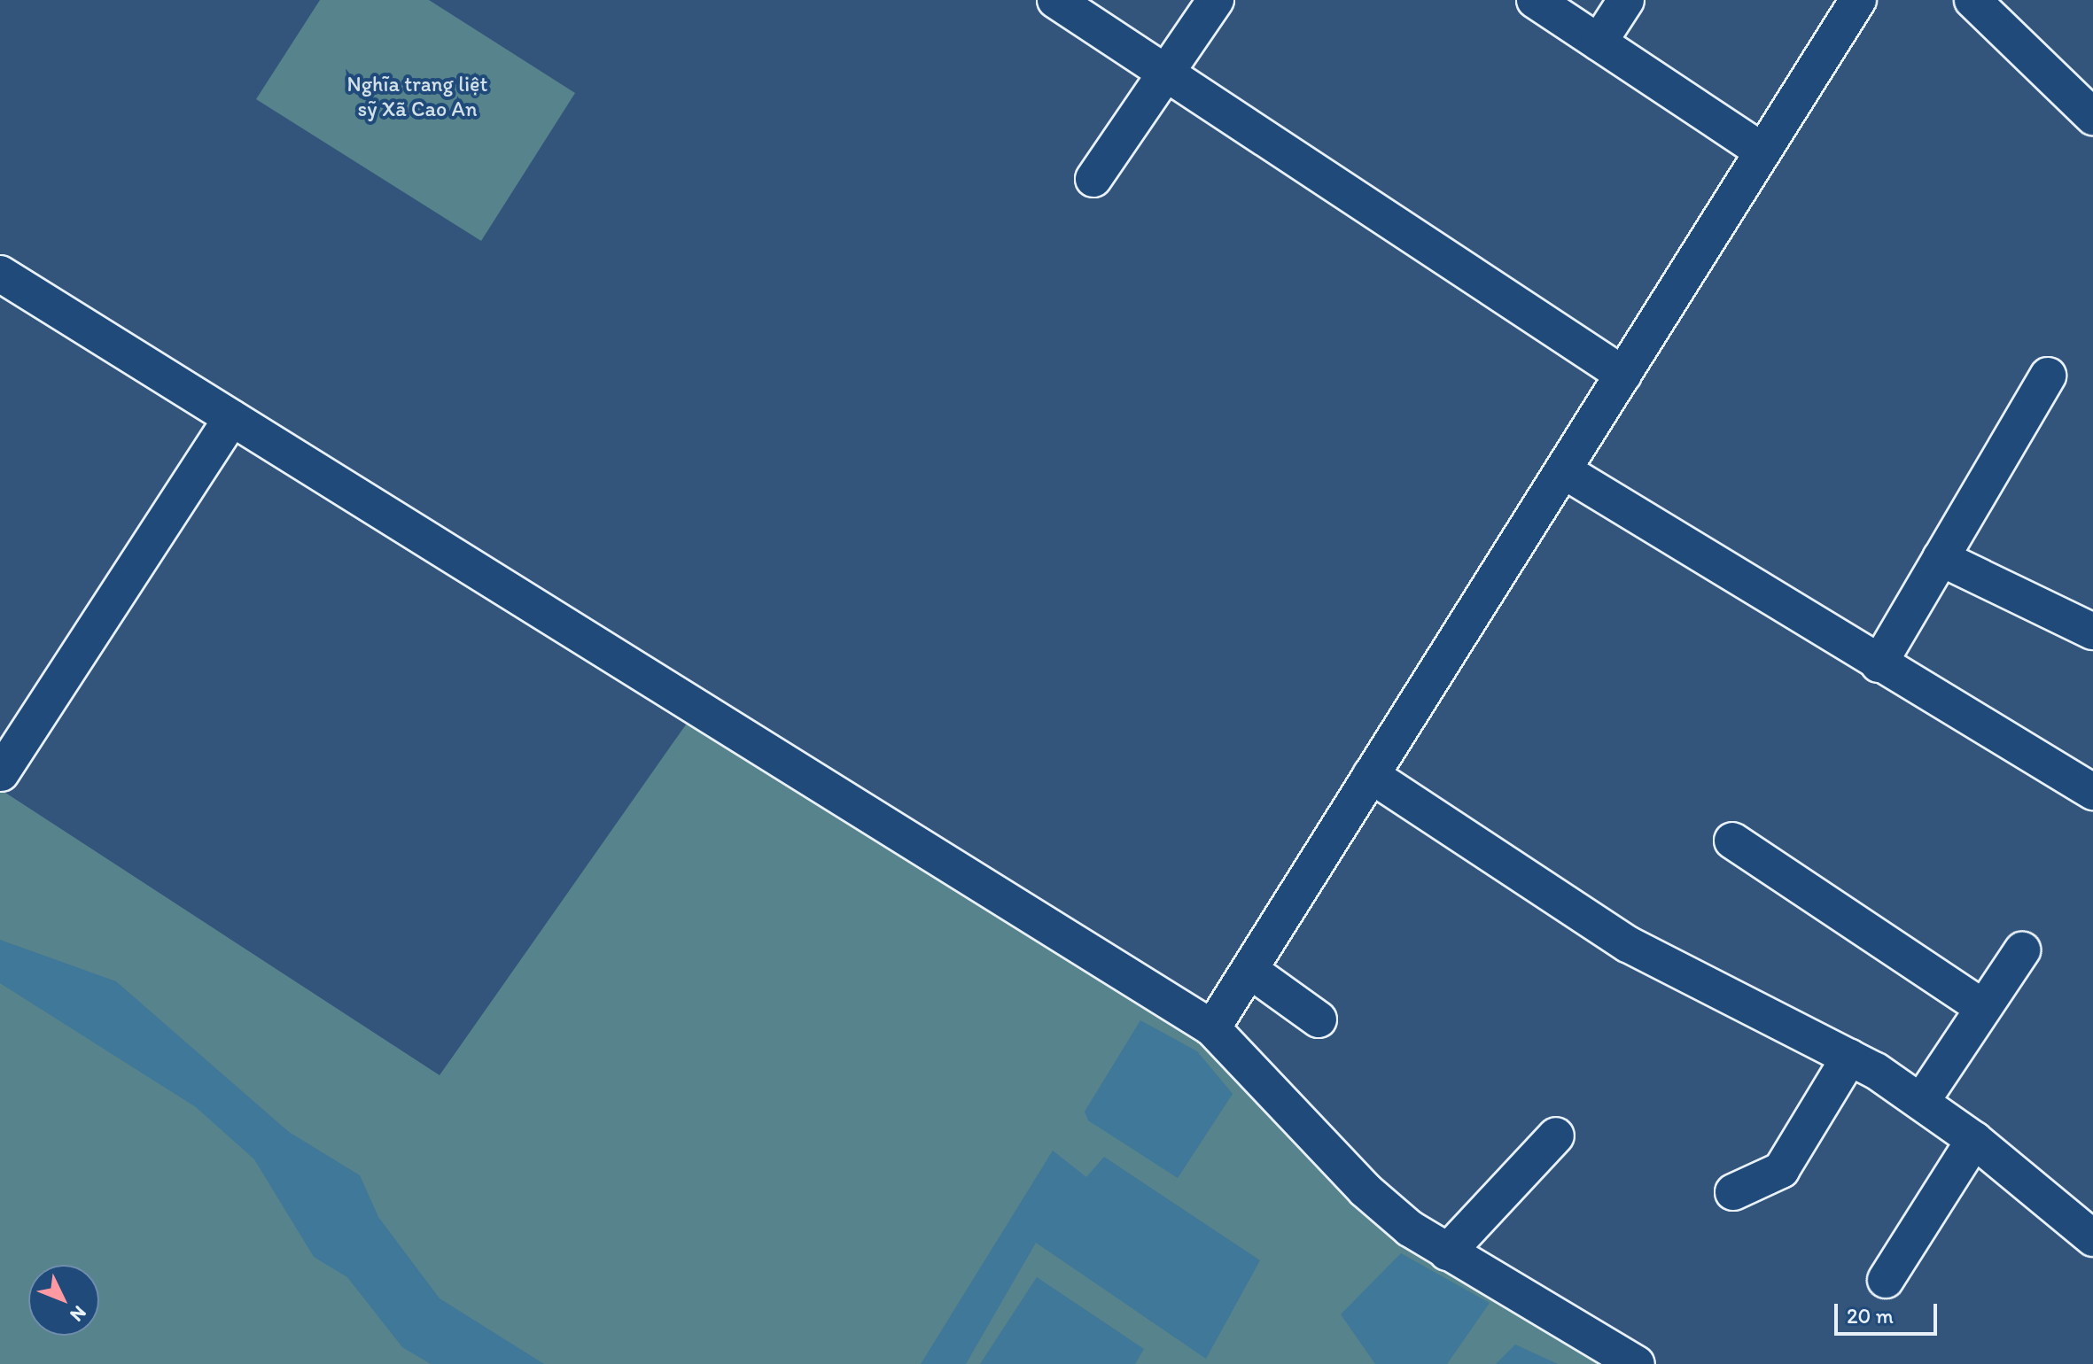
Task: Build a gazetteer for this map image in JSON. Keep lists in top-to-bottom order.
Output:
{
  "parks": ["Nghĩa trang liệt sỹ Xã Cao An"],
  "scale_bar": "20 m",
  "north": "bottom right"
}
